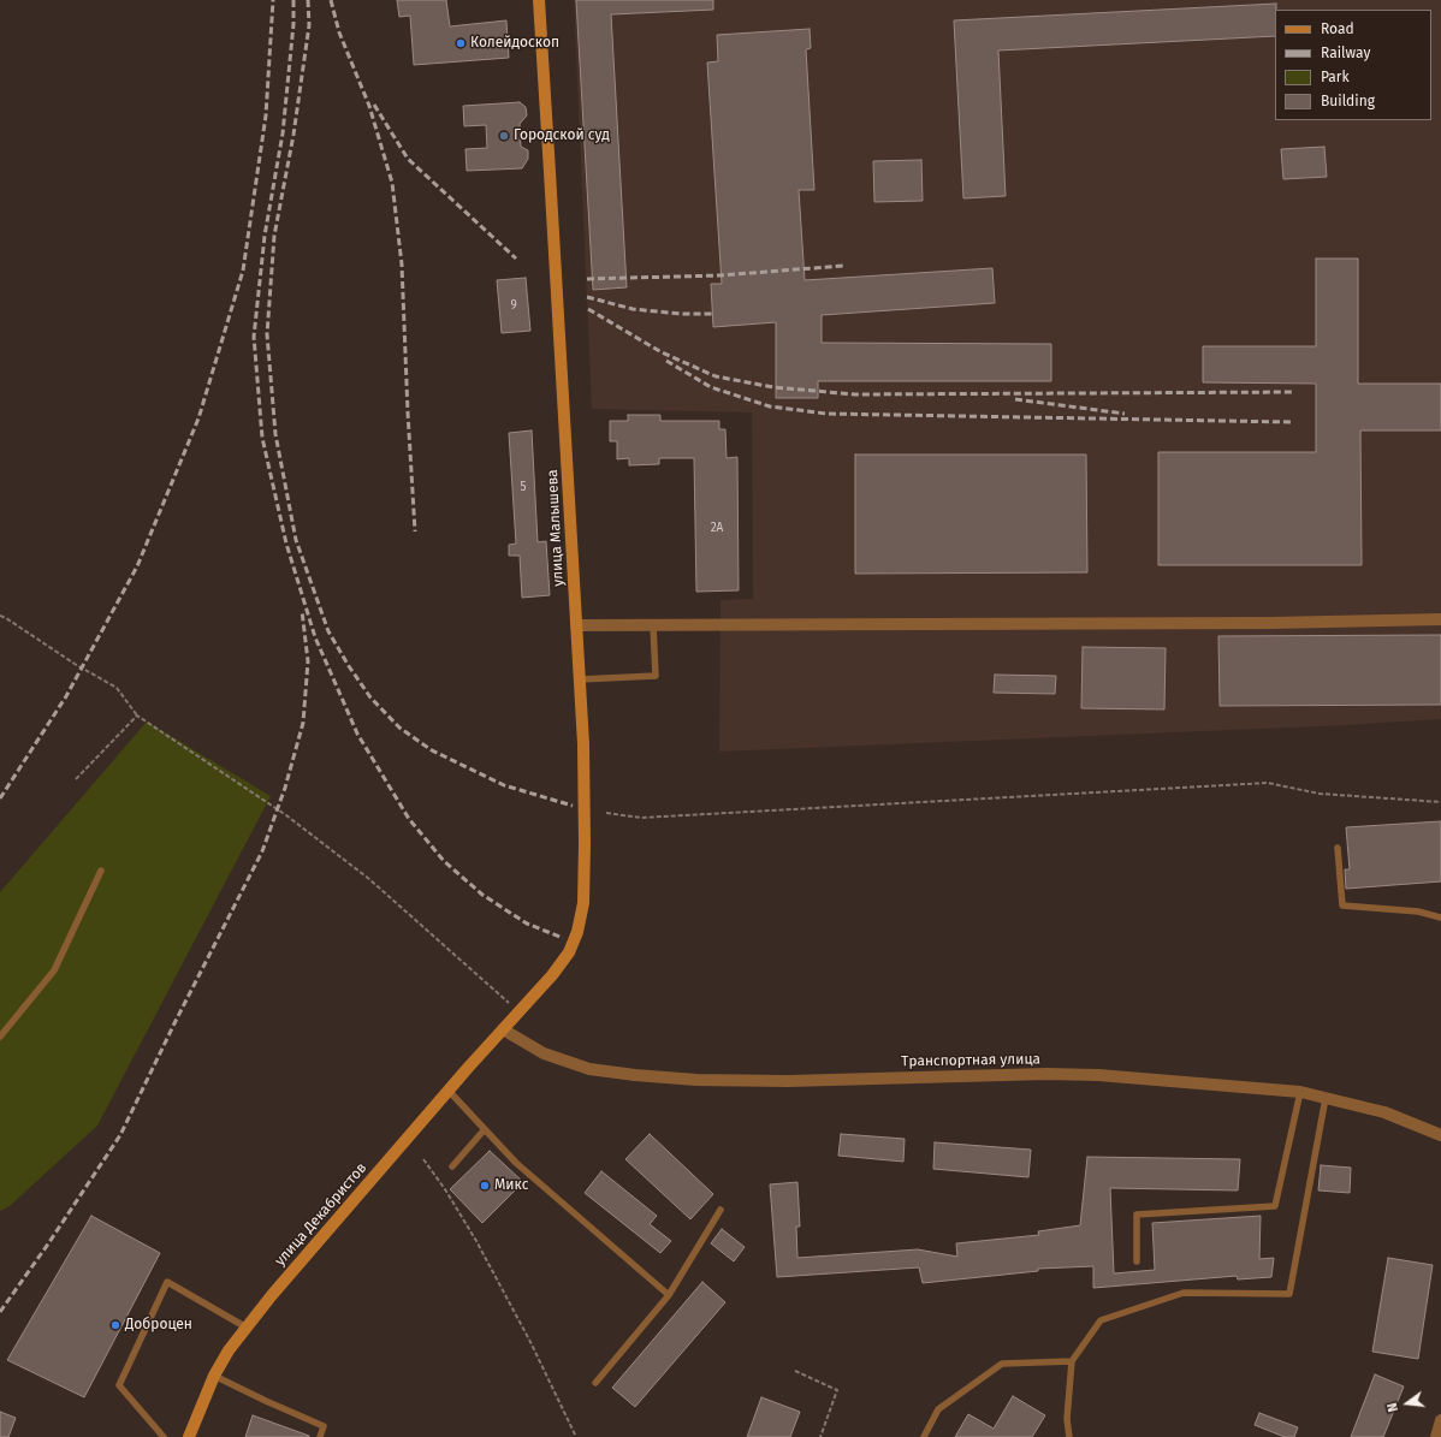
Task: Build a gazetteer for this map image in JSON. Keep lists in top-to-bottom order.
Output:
{
  "streets": {
    "main road": ["улица Малышева", "улица Декабристов"],
    "street": ["Транспортная улица"]
  },
  "crossings": [
    ["улица Малышева", "Транспортная улица"],
    ["улица Малышева", "улица Декабристов"],
    ["Транспортная улица", "улица Декабристов"]
  ],
  "places": [
    "Колейдоскоп",
    "Городской суд",
    "Микс",
    "Доброцен"
  ],
  "house_numbers": ["9", "5", "2А"],
  "legend": [
    "Road",
    "Railway",
    "Park",
    "Building"
  ],
  "north": "left"
}
